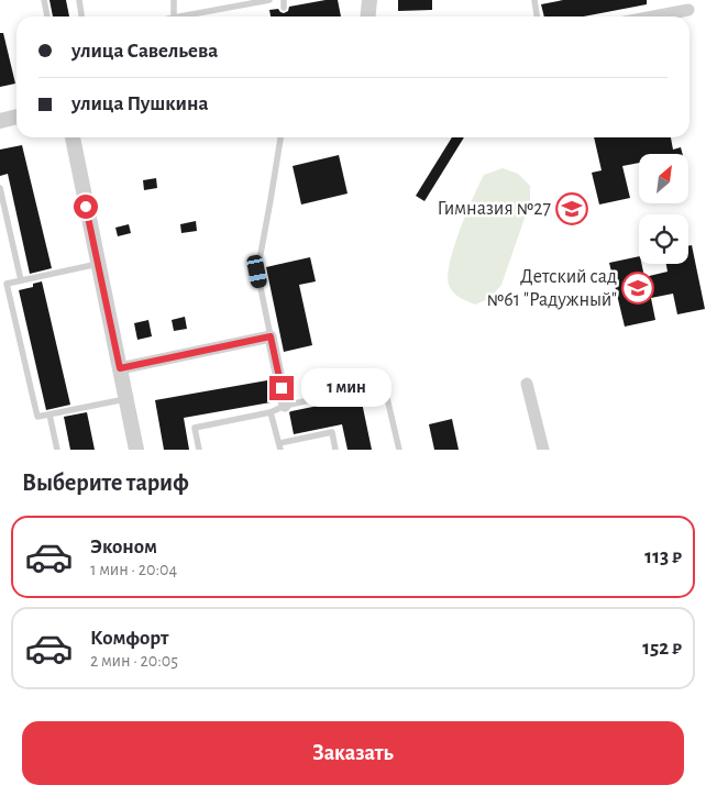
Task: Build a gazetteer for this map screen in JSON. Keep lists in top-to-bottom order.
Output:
{
  "places": {
    "school or university": ["Гимназия №27", "Детский сад №61 \"Радужный\""]
  },
  "north": "top right",
  "page": {
    "banner": ["улица Савельева", "улица Пушкина"],
    "bubble": "1 мин",
    "heading": "Выберите тариф",
    "list": [
      {
        "name": "Эконом",
        "note": "1 мин · 20:04",
        "value": "113 ₽"
      },
      {
        "name": "Комфорт",
        "note": "2 мин · 20:05",
        "value": "152 ₽"
      }
    ],
    "buttons": "Заказать"
  }
}
